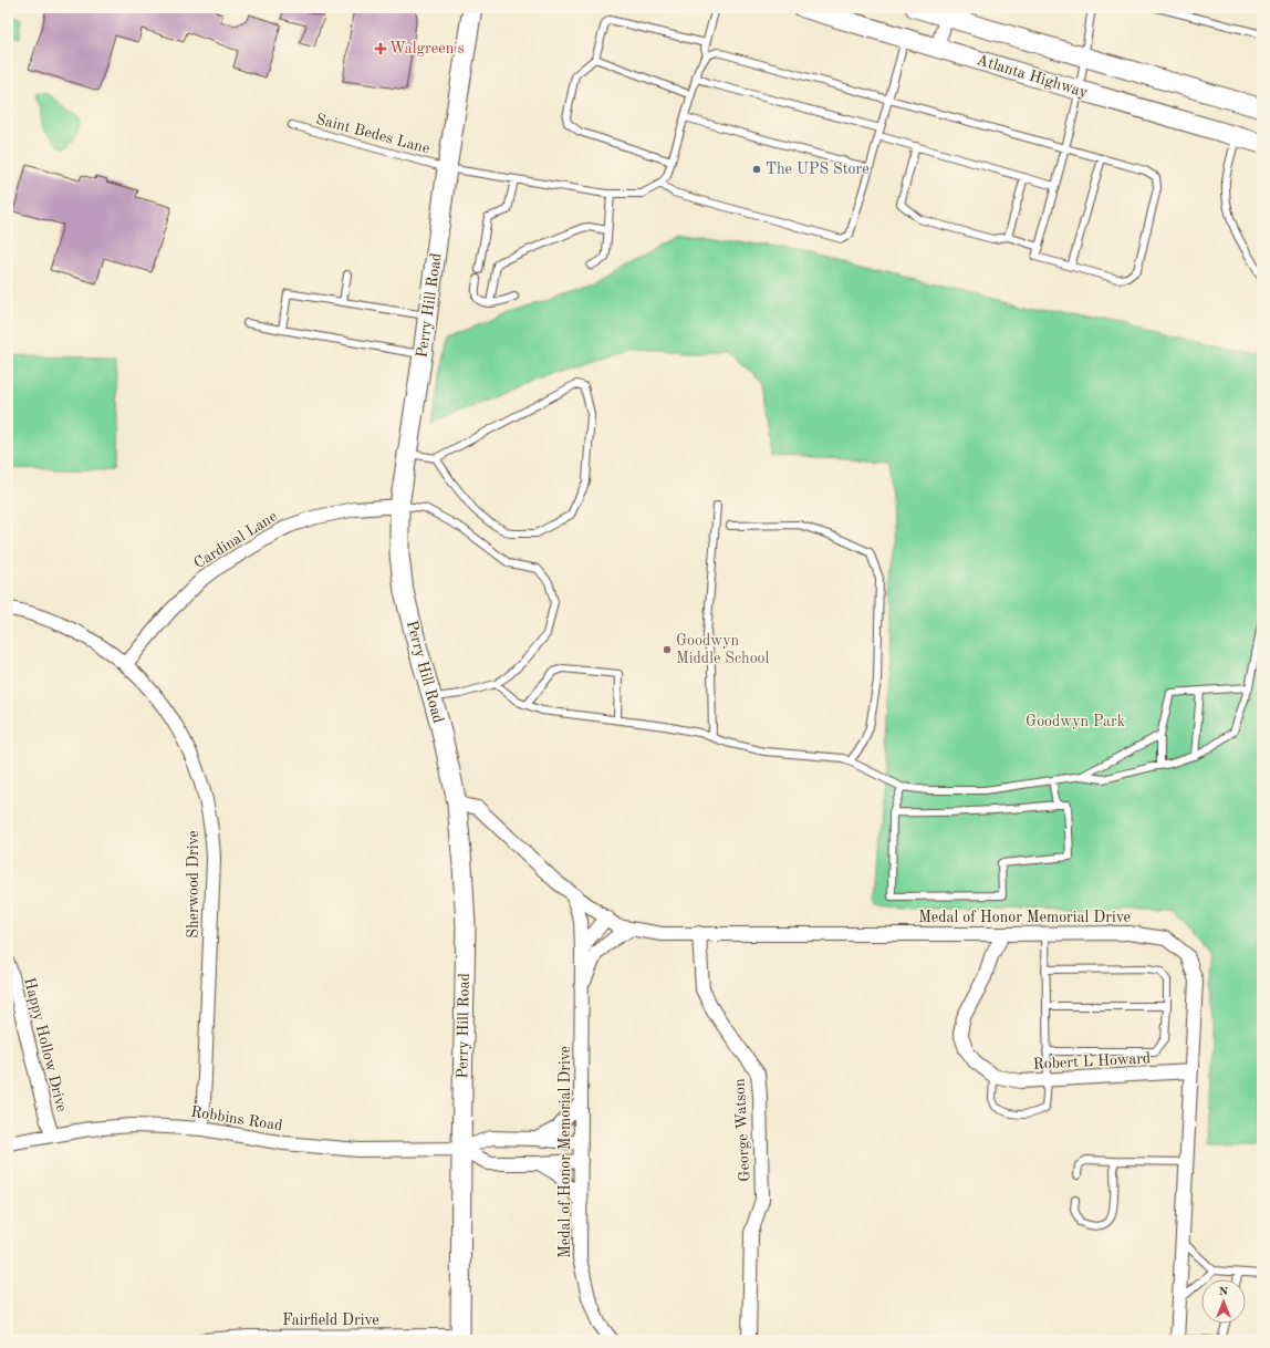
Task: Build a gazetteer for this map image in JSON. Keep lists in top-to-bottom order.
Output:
{
  "streets": {
    "main road": ["Atlanta Highway", "Perry Hill Road"],
    "street": [
      "Cardinal Lane",
      "Sherwood Drive",
      "Medal of Honor Memorial Drive",
      "Happy Hollow Drive",
      "Robert L Howard",
      "Robbins Road",
      "George Watson",
      "Fairfield Drive"
    ],
    "lane": ["Saint Bedes Lane"]
  },
  "crossings": [
    ["Saint Bedes Lane", "Perry Hill Road"],
    ["Perry Hill Road", "Cardinal Lane"],
    ["Perry Hill Road", "Medal of Honor Memorial Drive"],
    ["Perry Hill Road", "Robbins Road"],
    ["Perry Hill Road", "Fairfield Drive"],
    ["Cardinal Lane", "Sherwood Drive"],
    ["Sherwood Drive", "Robbins Road"],
    ["Medal of Honor Memorial Drive", "Robert L Howard"],
    ["Medal of Honor Memorial Drive", "George Watson"],
    ["Happy Hollow Drive", "Robbins Road"]
  ],
  "parks": ["Goodwyn Park"],
  "places": {
    "health": ["Walgreen's"],
    "other": ["The UPS Store", "Goodwyn Middle School"]
  },
  "north": "top"
}
